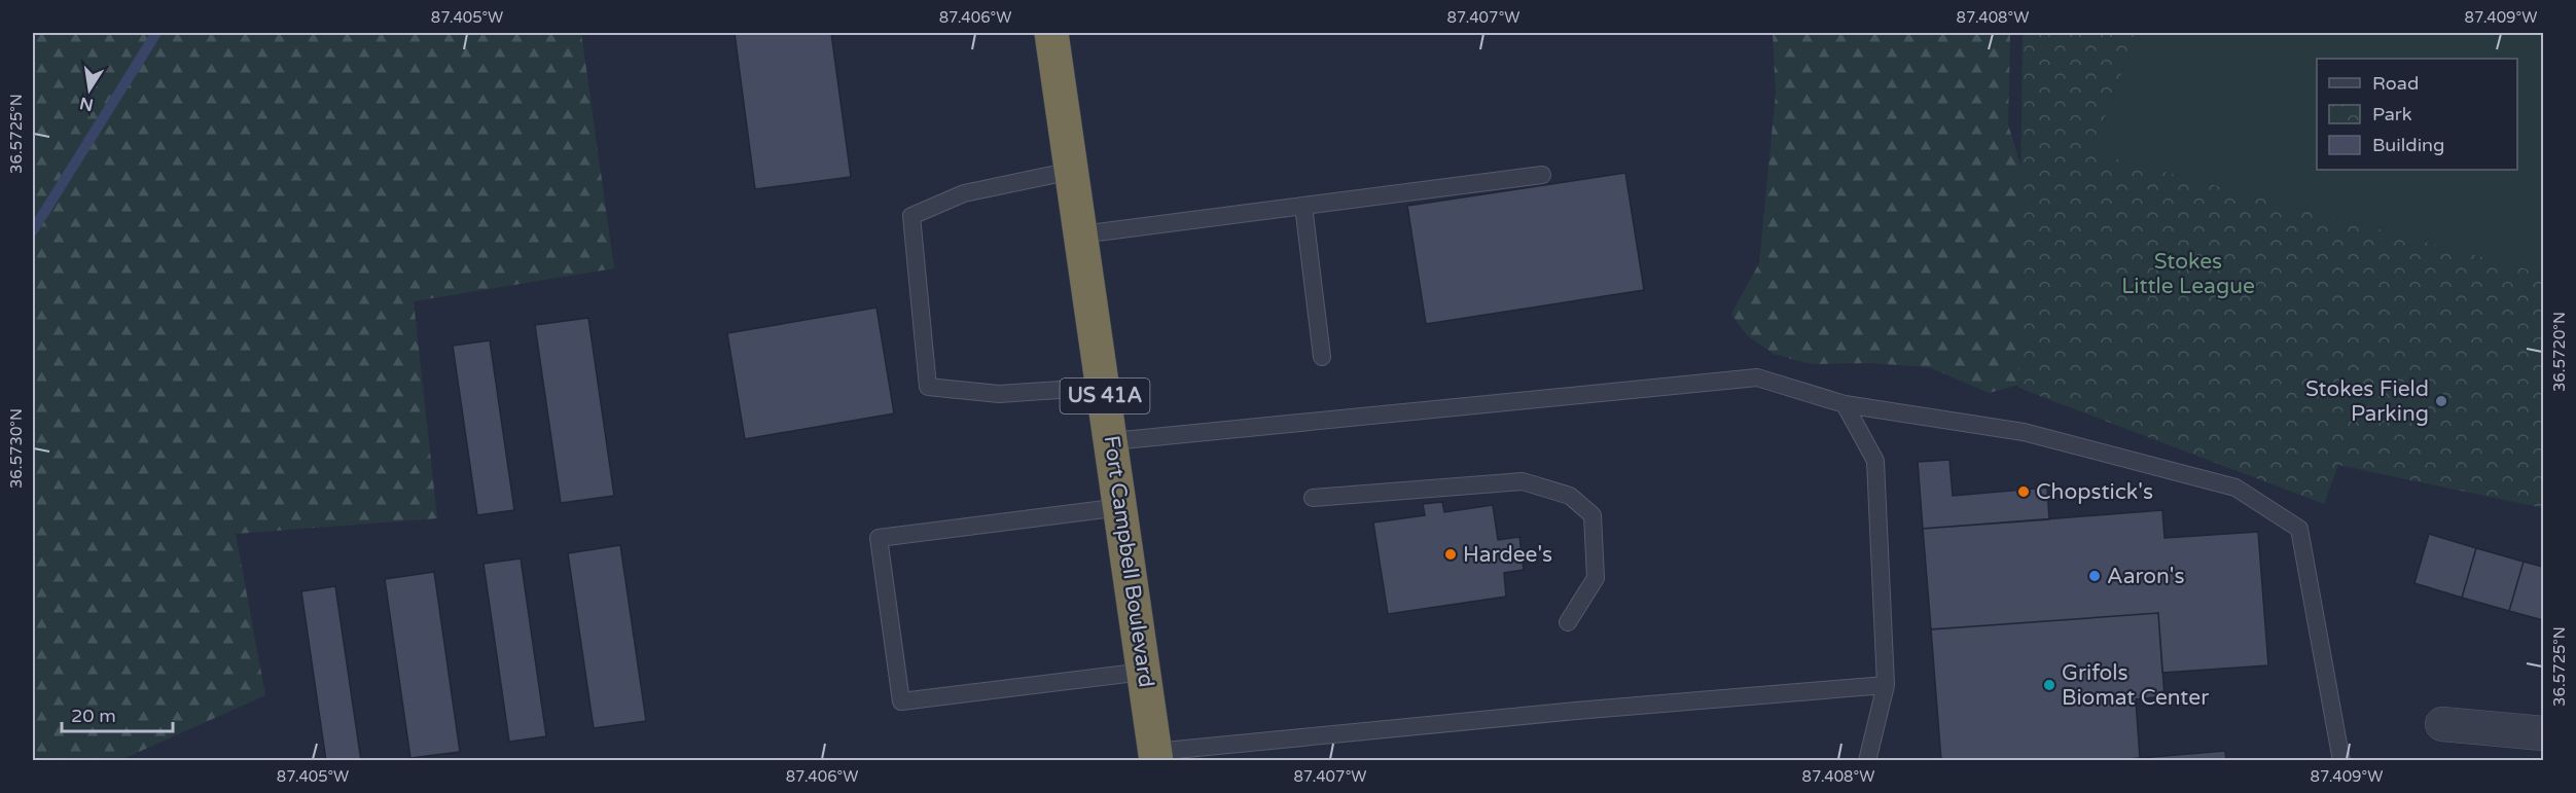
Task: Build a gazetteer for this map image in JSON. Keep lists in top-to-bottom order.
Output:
{
  "streets": {
    "highway": ["US 41A", "Fort Campbell Boulevard"]
  },
  "parks": ["Stokes Little League"],
  "places": [
    "Stokes Field Parking",
    "Chopstick's",
    "Hardee's",
    "Aaron's",
    "Grifols Biomat Center"
  ],
  "legend": ["Road", "Park", "Building"],
  "scale_bar": "20 m",
  "north": "bottom",
  "coordinates": [
    "87.405°W",
    "87.406°W",
    "87.407°W",
    "87.408°W",
    "87.409°W",
    "36.5725°N",
    "36.5720°N",
    "36.5730°N"
  ]
}
